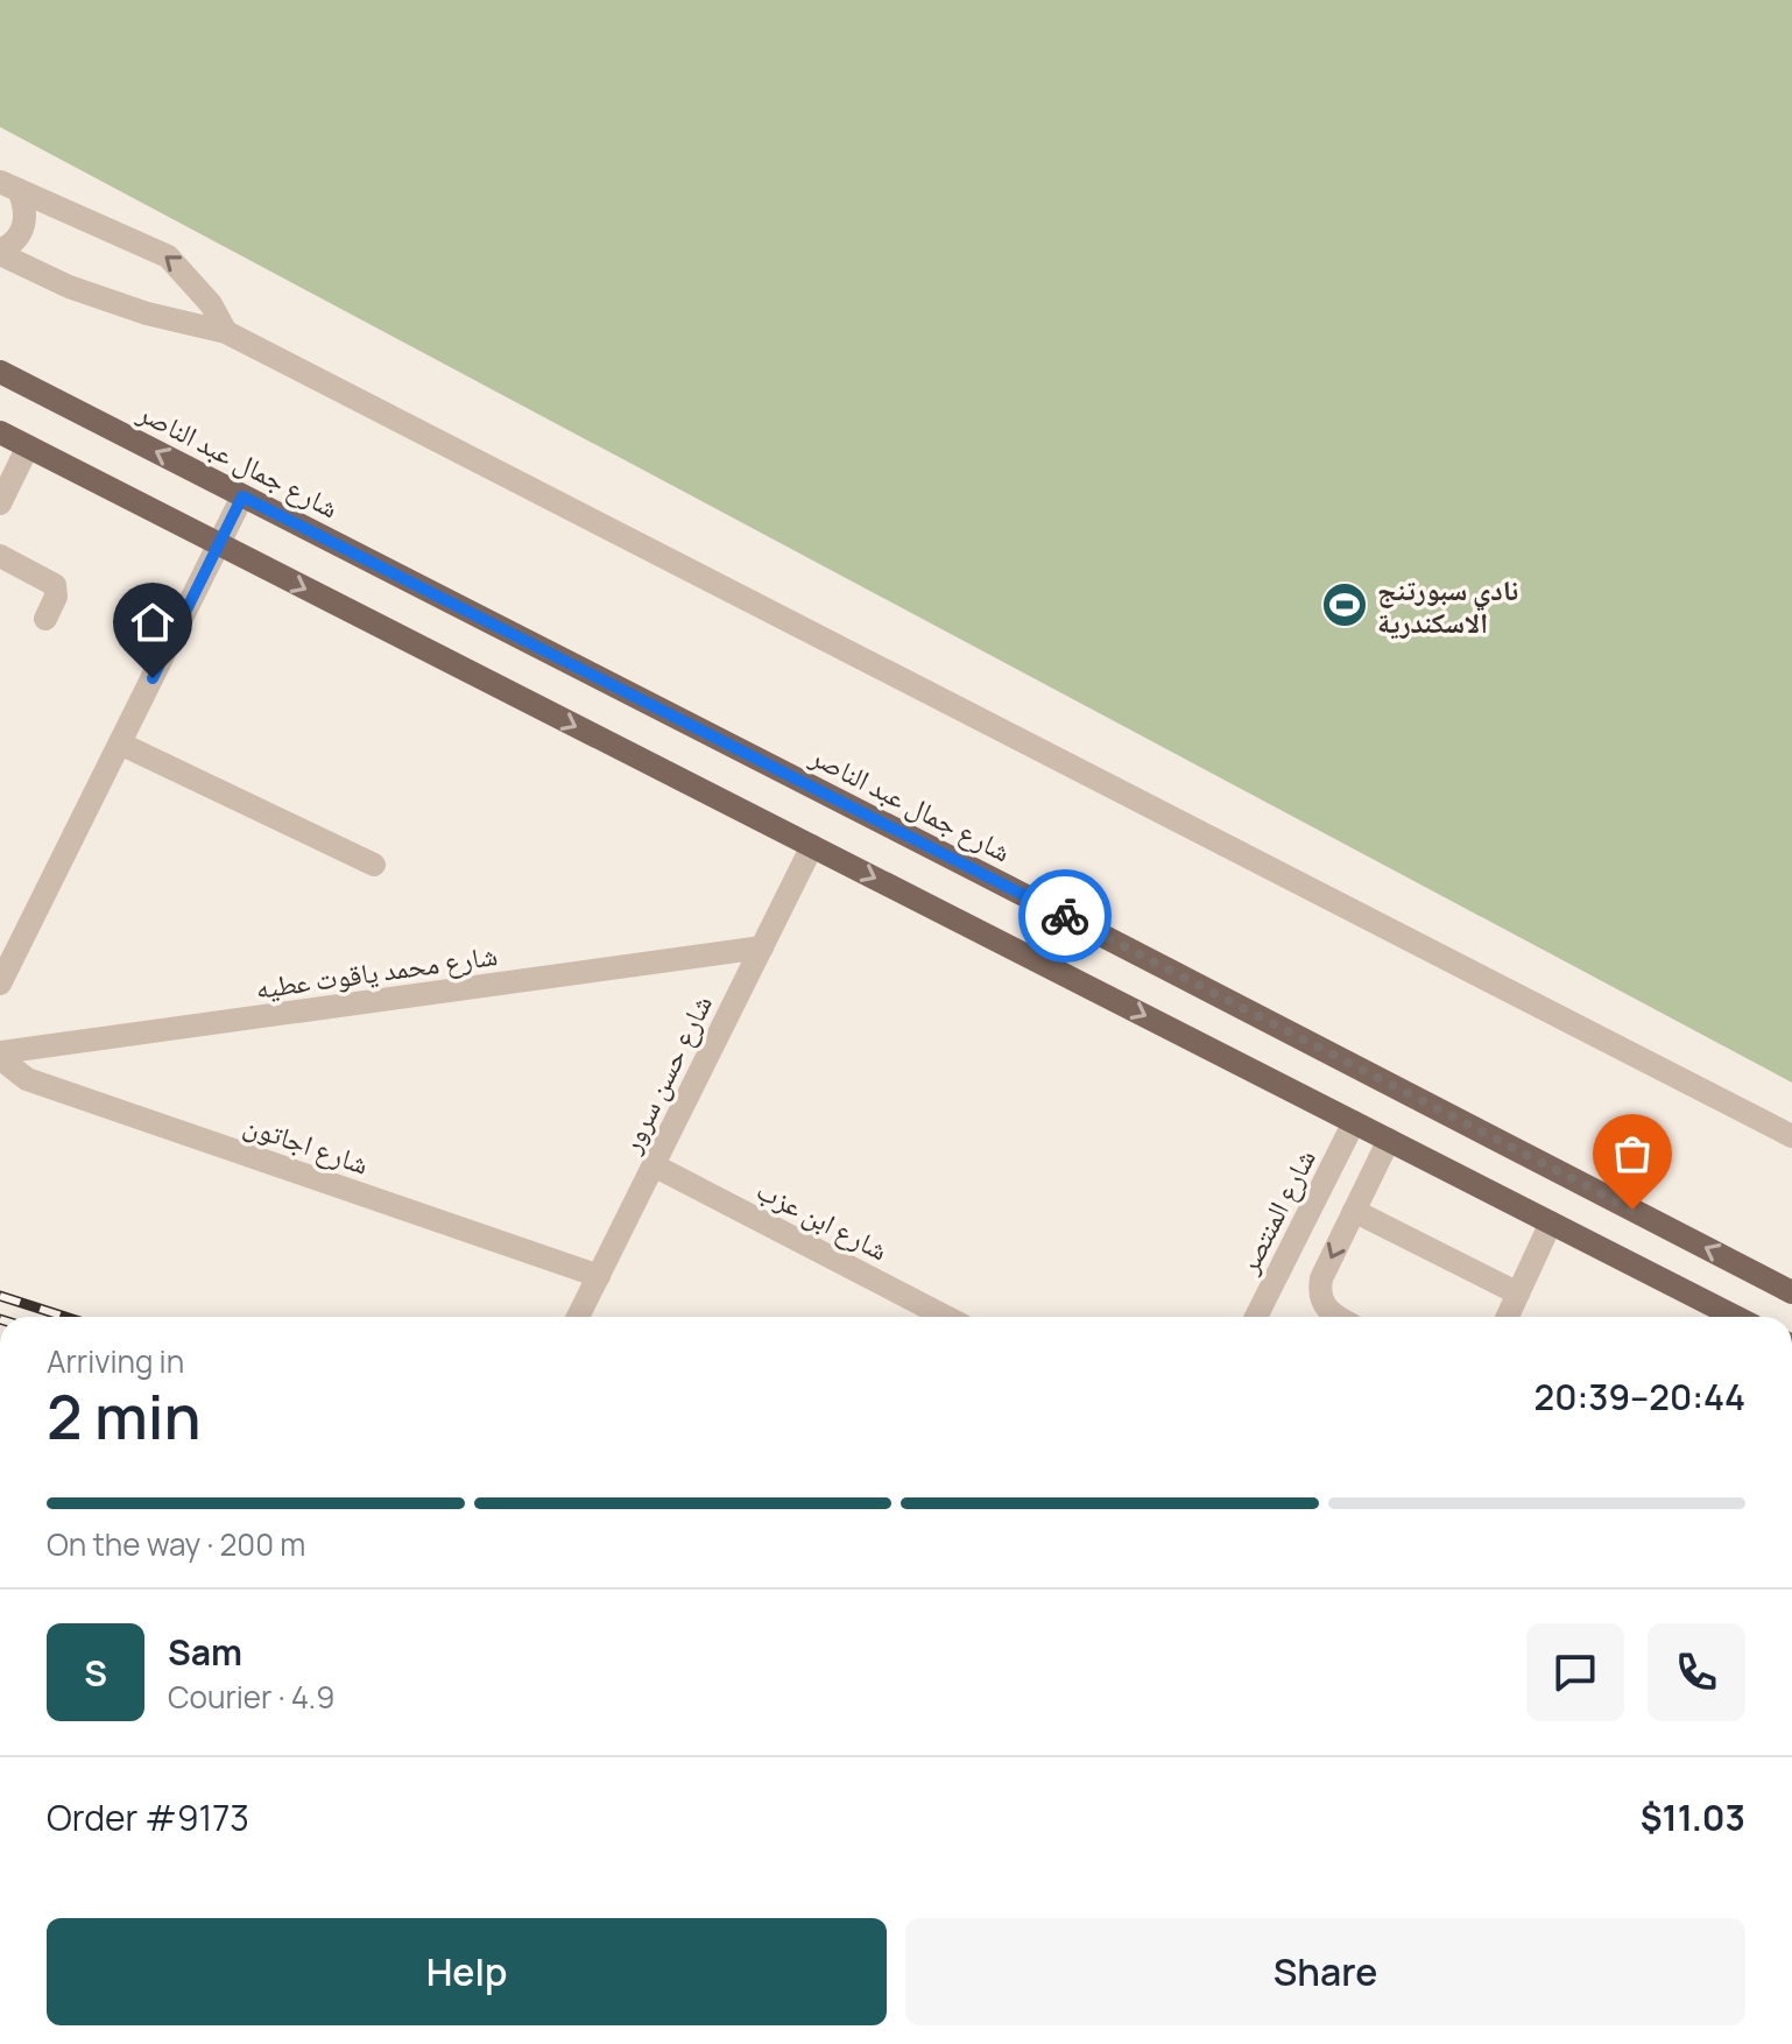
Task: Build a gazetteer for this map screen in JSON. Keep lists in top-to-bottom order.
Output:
{
  "streets": {
    "main road": ["شارع جمال عبد الناصر"],
    "street": [
      "شارع محمد ياقوت عطيه",
      "شارع حسن سرور",
      "شارع اجاتون",
      "شارع المنتصر",
      "شارع ابن عزب"
    ]
  },
  "crossings": [
    ["شارع محمد ياقوت عطيه", "شارع حسن سرور"],
    ["شارع محمد ياقوت عطيه", "شارع اجاتون"],
    ["شارع حسن سرور", "شارع اجاتون"],
    ["شارع حسن سرور", "شارع ابن عزب"]
  ],
  "places": {
    "sports": ["نادي سبورتنج الاسكندرية"]
  },
  "page": {
    "heading": ["2 min", "Arriving in", "20:39–20:44"],
    "panel": [
      "Sam",
      "Courier · 4.9",
      "Order #9173",
      "$11.03"
    ],
    "bar": "On the way · 200 m",
    "round": "S",
    "buttons": ["Help", "Share"]
  }
}
